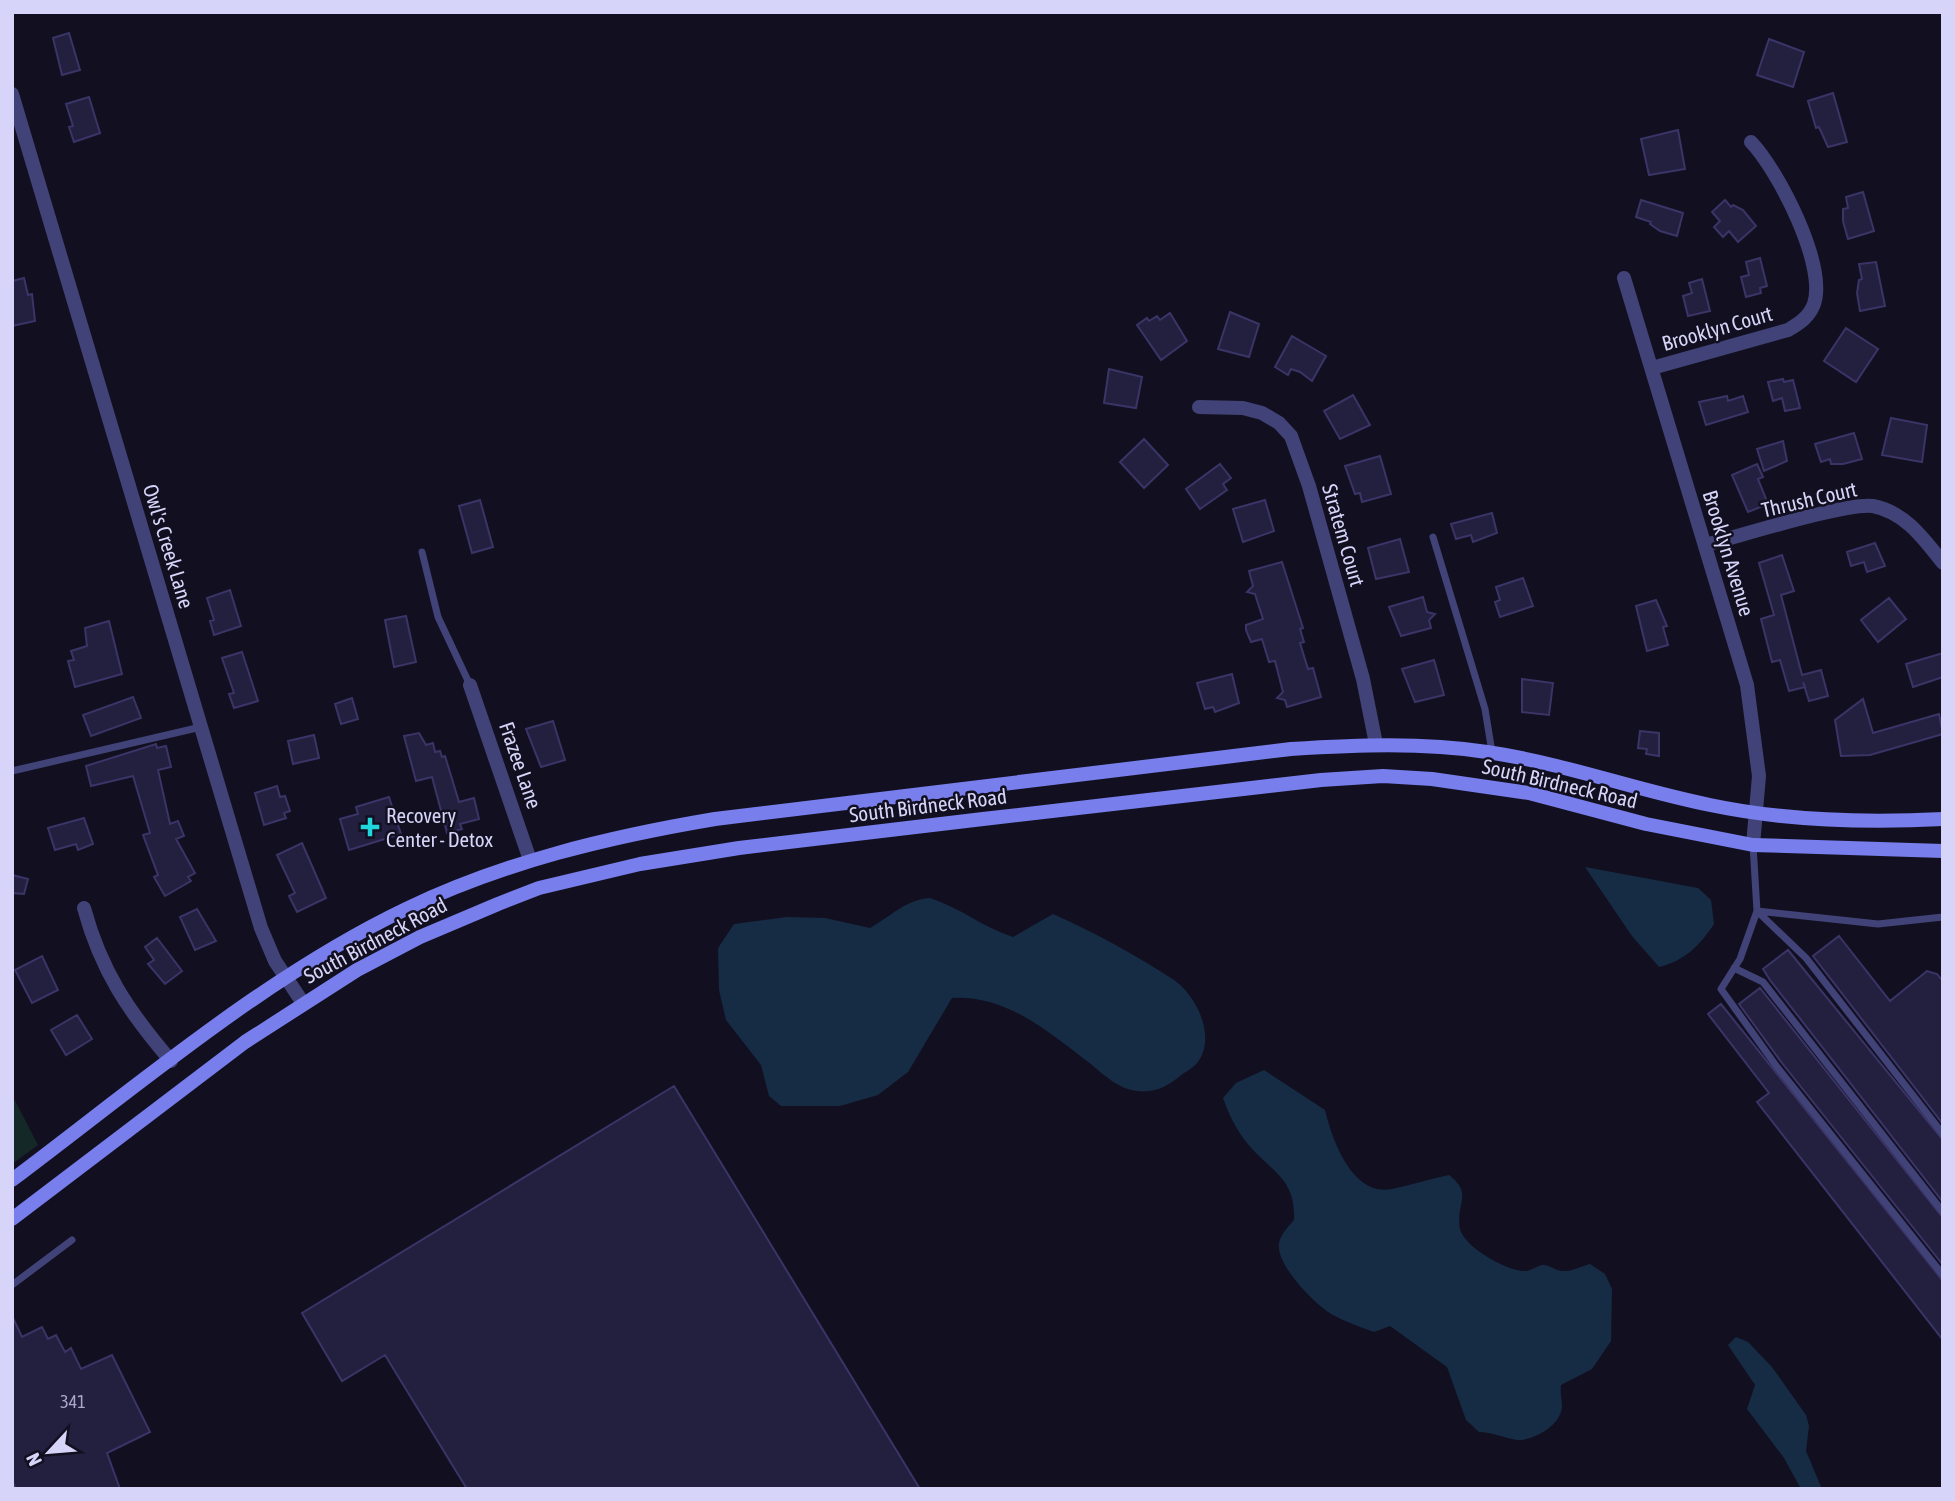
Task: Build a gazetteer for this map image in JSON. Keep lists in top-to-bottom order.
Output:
{
  "streets": {
    "main road": ["South Birdneck Road"],
    "street": [
      "Brooklyn Court",
      "Thrush Court",
      "Stratem Court",
      "Owl's Creek Lane",
      "Brooklyn Avenue",
      "Frazee Lane"
    ]
  },
  "crossings": [
    ["Brooklyn Court", "Brooklyn Avenue"],
    ["Thrush Court", "Brooklyn Avenue"],
    ["Stratem Court", "South Birdneck Road"],
    ["Owl's Creek Lane", "South Birdneck Road"],
    ["Brooklyn Avenue", "South Birdneck Road"],
    ["Frazee Lane", "South Birdneck Road"]
  ],
  "places": {
    "health": ["Recovery Center - Detox"]
  },
  "house_numbers": ["341"],
  "north": "bottom left"
}
